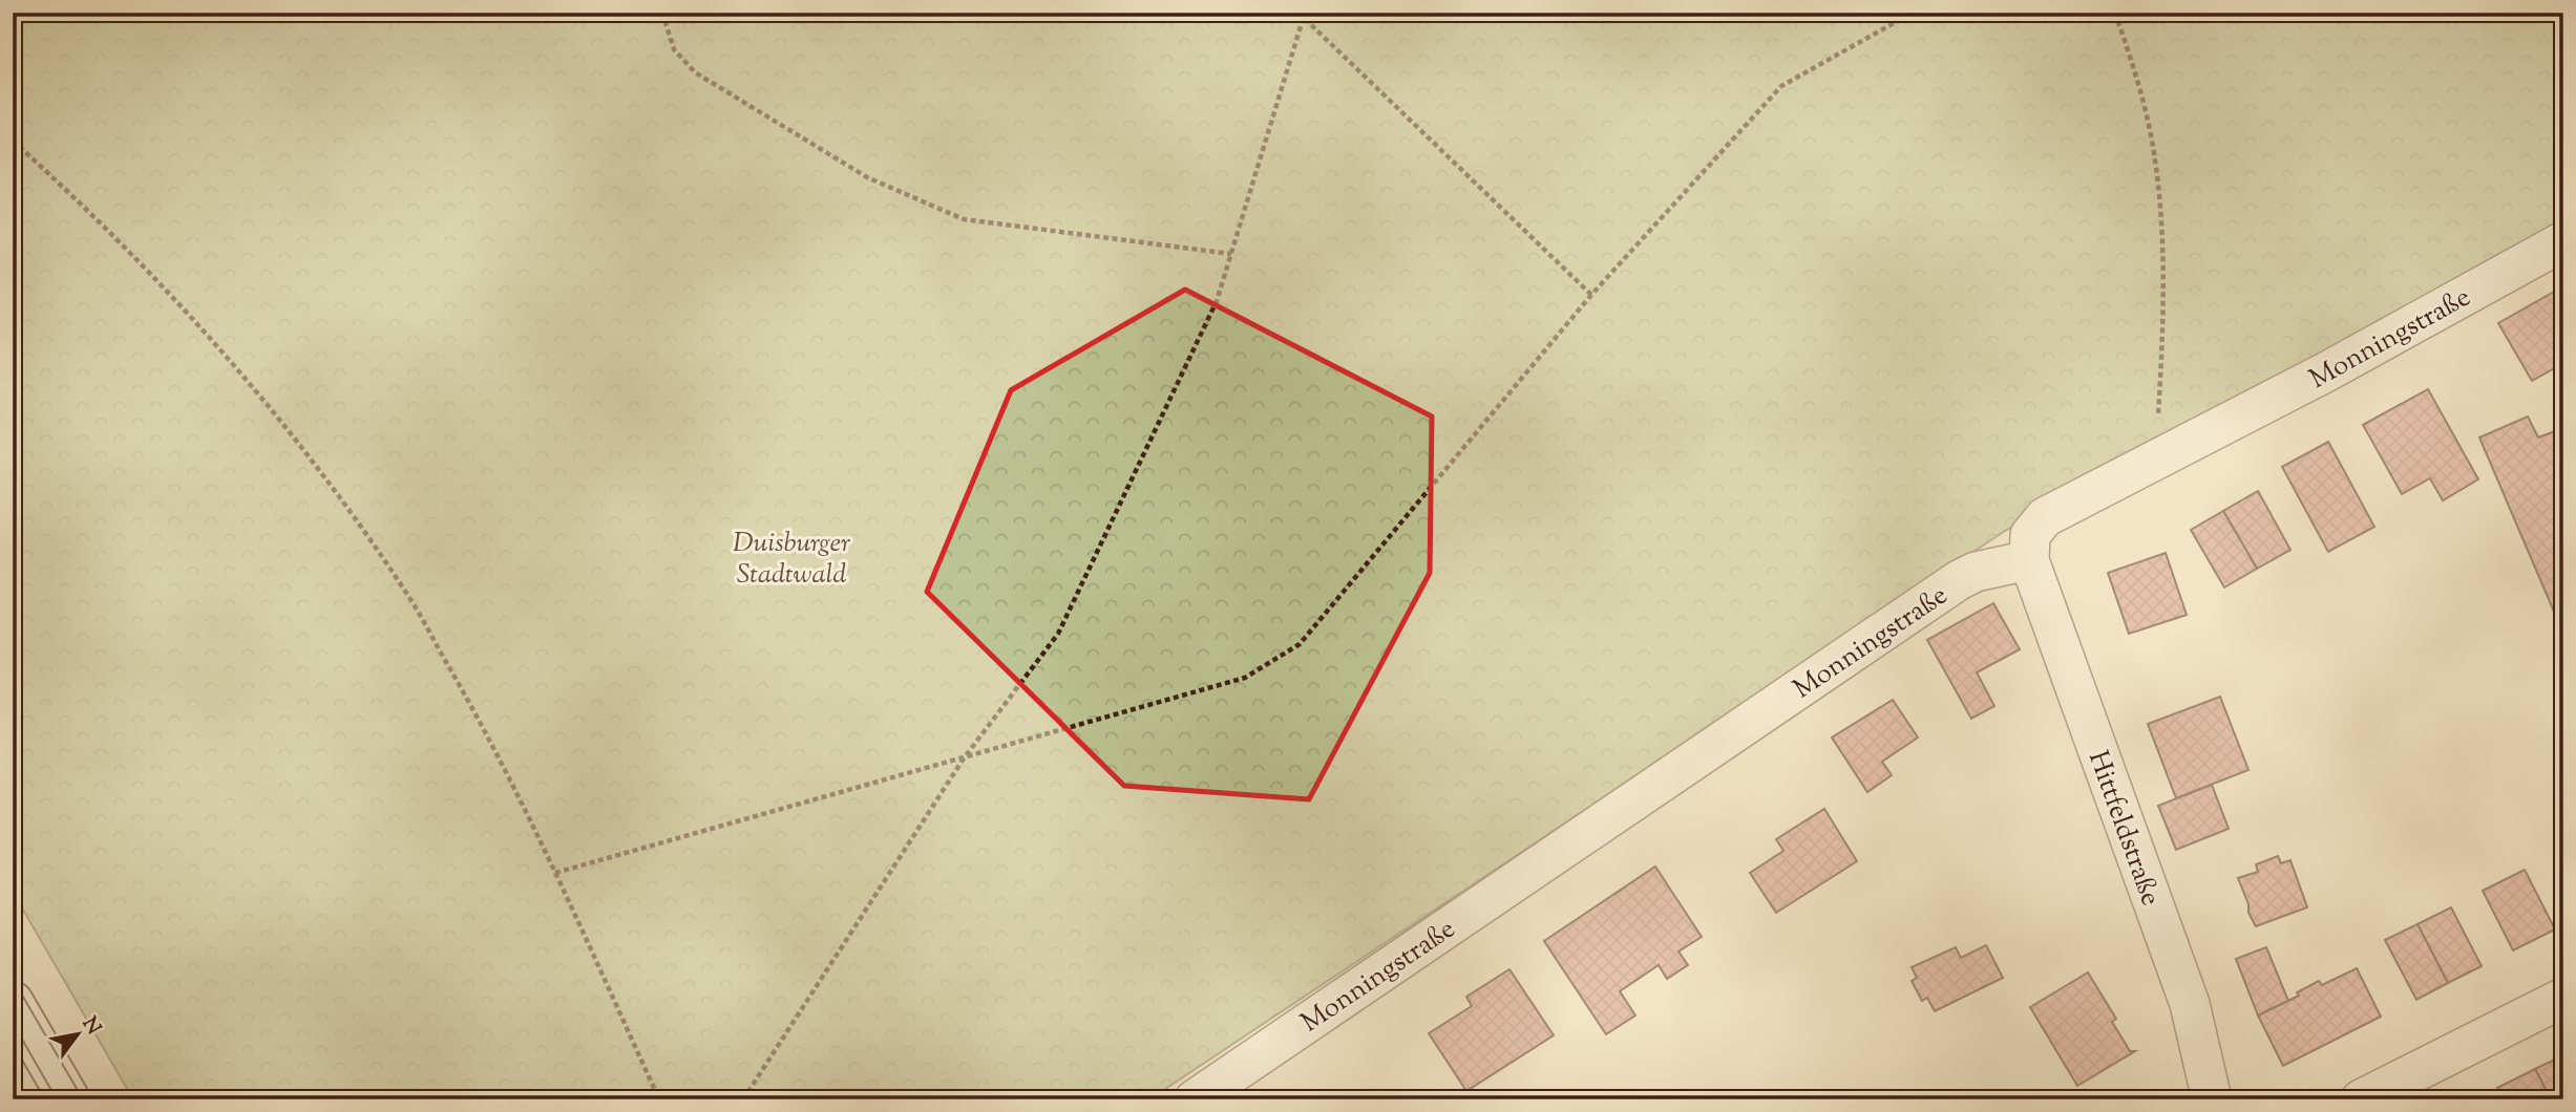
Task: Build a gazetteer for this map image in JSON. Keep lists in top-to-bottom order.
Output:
{
  "streets": {
    "street": ["Monningstraße", "Hittfeldstraße"]
  },
  "crossings": [
    ["Monningstraße", "Hittfeldstraße"]
  ],
  "parks": ["Duisburger Stadtwald"],
  "north": "top right"
}
